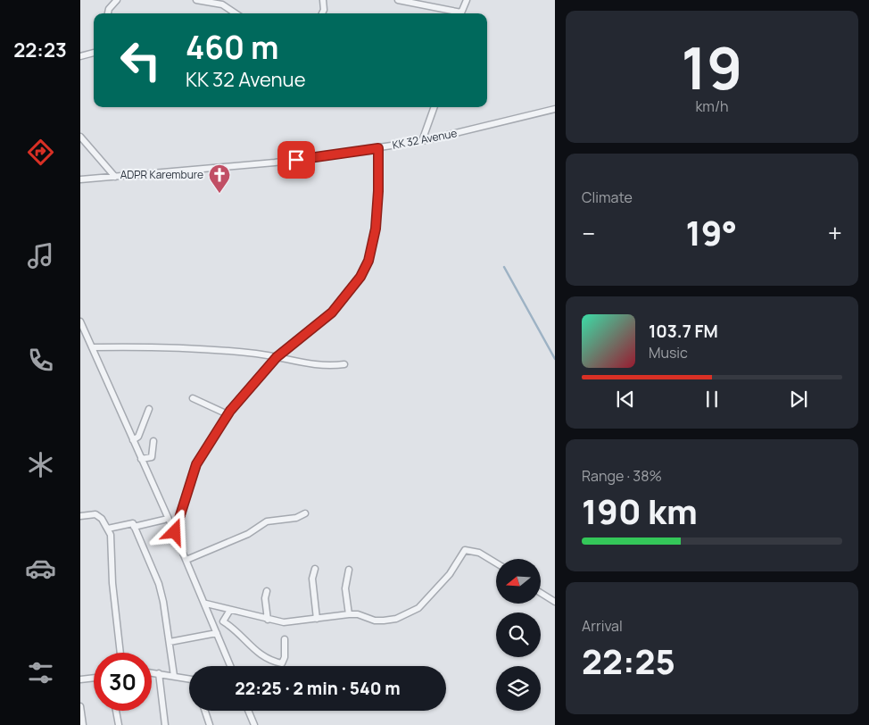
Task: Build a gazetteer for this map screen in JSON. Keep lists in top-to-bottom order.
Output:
{
  "streets": {
    "street": ["KK 32 Avenue"]
  },
  "places": {
    "church": ["ADPR Karembure"]
  },
  "north": "left",
  "page": {
    "tabs": "22:23",
    "tile": [
      ["19", "km/h"],
      "Climate",
      ["Range · 38%", "190 km"],
      ["Arrival", "22:25"]
    ],
    "turn": ["460 m", "KK 32 Avenue"],
    "heat": ["−", "19°", "+"],
    "song": ["103.7 FM", "Music"],
    "limit": "30",
    "trip": "22:25 · 2 min · 540 m"
  }
}
